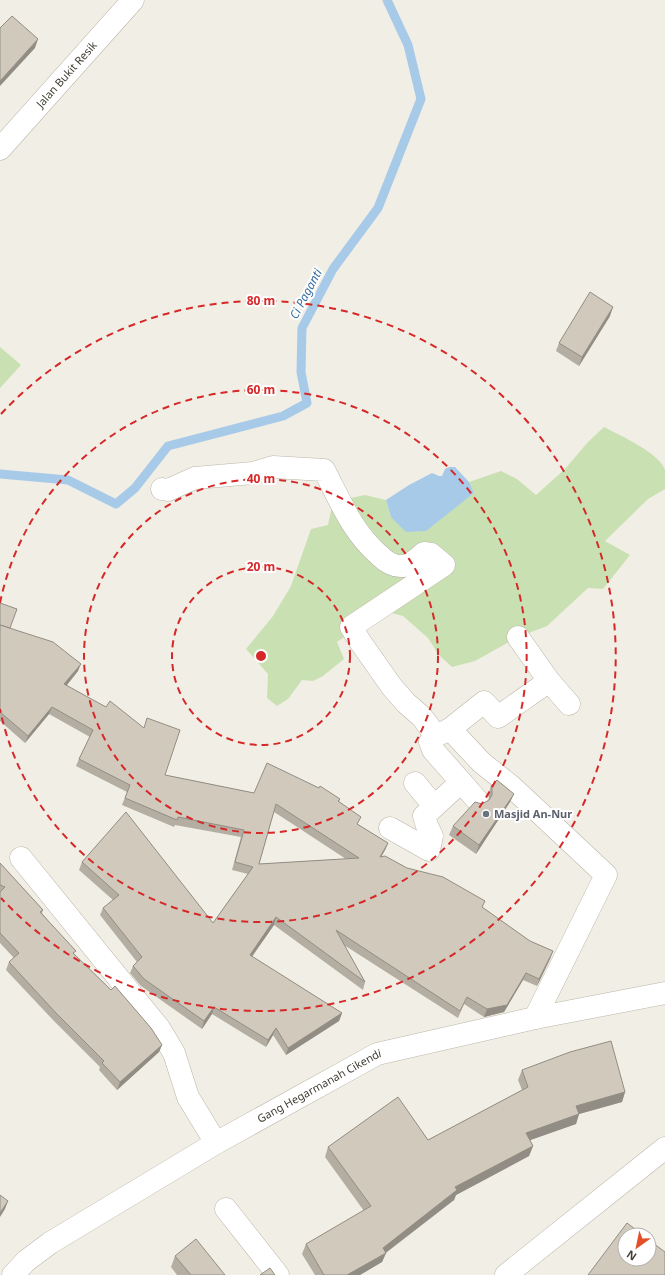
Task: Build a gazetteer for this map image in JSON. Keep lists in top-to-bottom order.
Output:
{
  "streets": {
    "street": ["Jalan Bukit Resik", "Gang Hegarmanah Cikendi"]
  },
  "water": ["Ci Paganti"],
  "places": ["Masjid An-Nur"],
  "north": "bottom left",
  "rings": [
    "80 m",
    "60 m",
    "40 m",
    "20 m"
  ]
}
